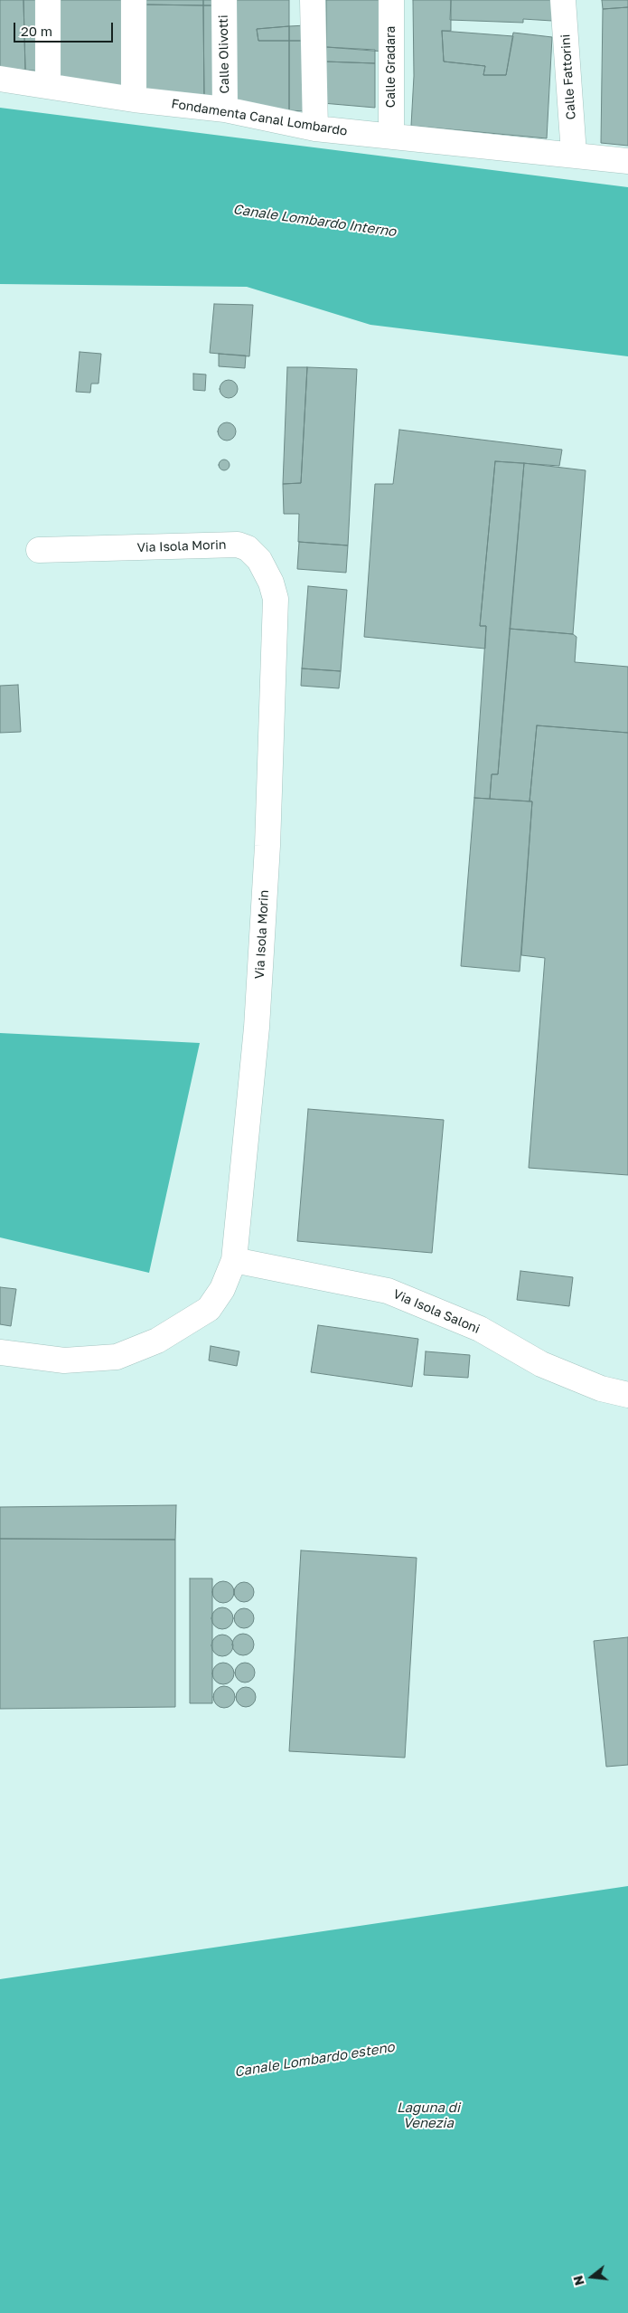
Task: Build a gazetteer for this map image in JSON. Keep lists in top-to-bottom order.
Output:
{
  "streets": {
    "street": [
      "Calle Olivotti",
      "Calle Gradara",
      "Calle Fattorini",
      "Fondamenta Canal Lombardo",
      "Via Isola Morin",
      "Via Isola Saloni"
    ]
  },
  "crossings": [
    ["Calle Olivotti", "Fondamenta Canal Lombardo"],
    ["Calle Gradara", "Fondamenta Canal Lombardo"],
    ["Calle Fattorini", "Fondamenta Canal Lombardo"],
    ["Via Isola Morin", "Via Isola Saloni"]
  ],
  "water": ["Canale Lombardo Interno", "Canale Lombardo esteno", "Laguna di Venezia"],
  "scale_bar": "20 m",
  "north": "left"
}
